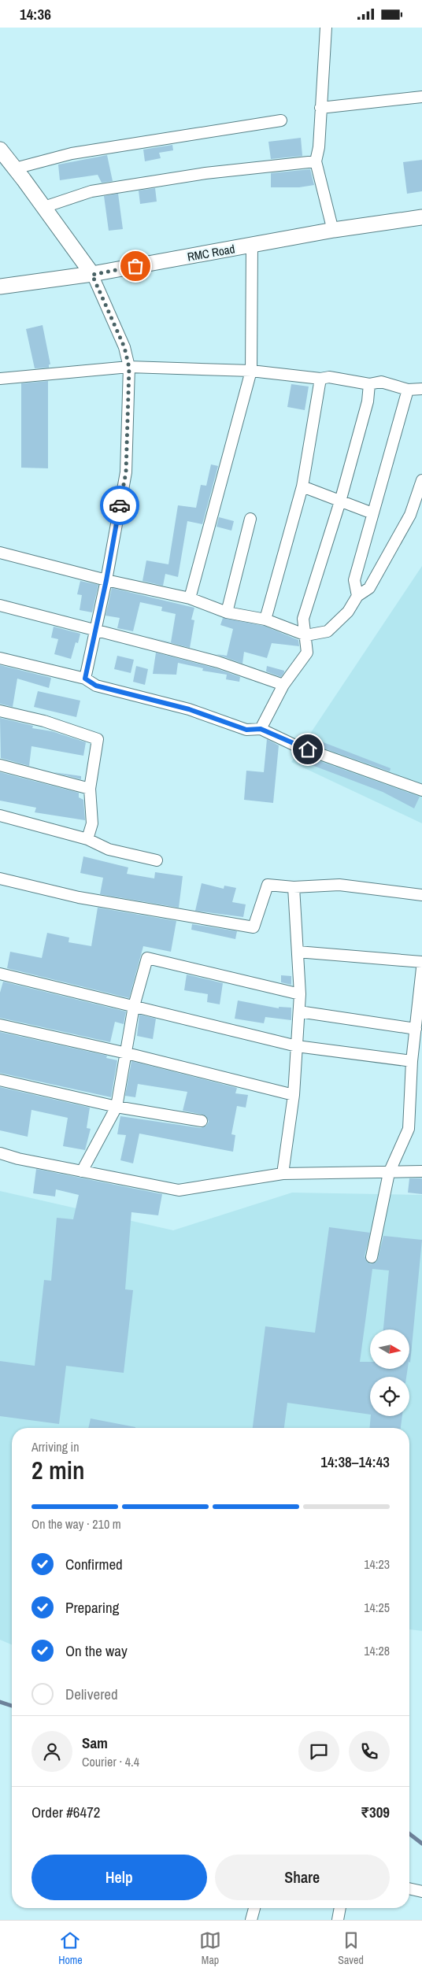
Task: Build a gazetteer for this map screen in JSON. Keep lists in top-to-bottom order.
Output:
{
  "streets": {
    "street": ["RMC Road"]
  },
  "north": "right",
  "page": {
    "status": "14:36",
    "heading": ["2 min", "Arriving in", "14:38–14:43"],
    "panel": [
      "Sam",
      "Courier · 4.4",
      "Order #6472",
      "₹309"
    ],
    "bar": "On the way · 210 m",
    "list": [
      ["Confirmed", "14:23"],
      ["Preparing", "14:25"],
      ["On the way", "14:28"],
      "Delivered"
    ],
    "buttons": ["Help", "Share"],
    "tabs": ["Home", "Map", "Saved"]
  }
}
